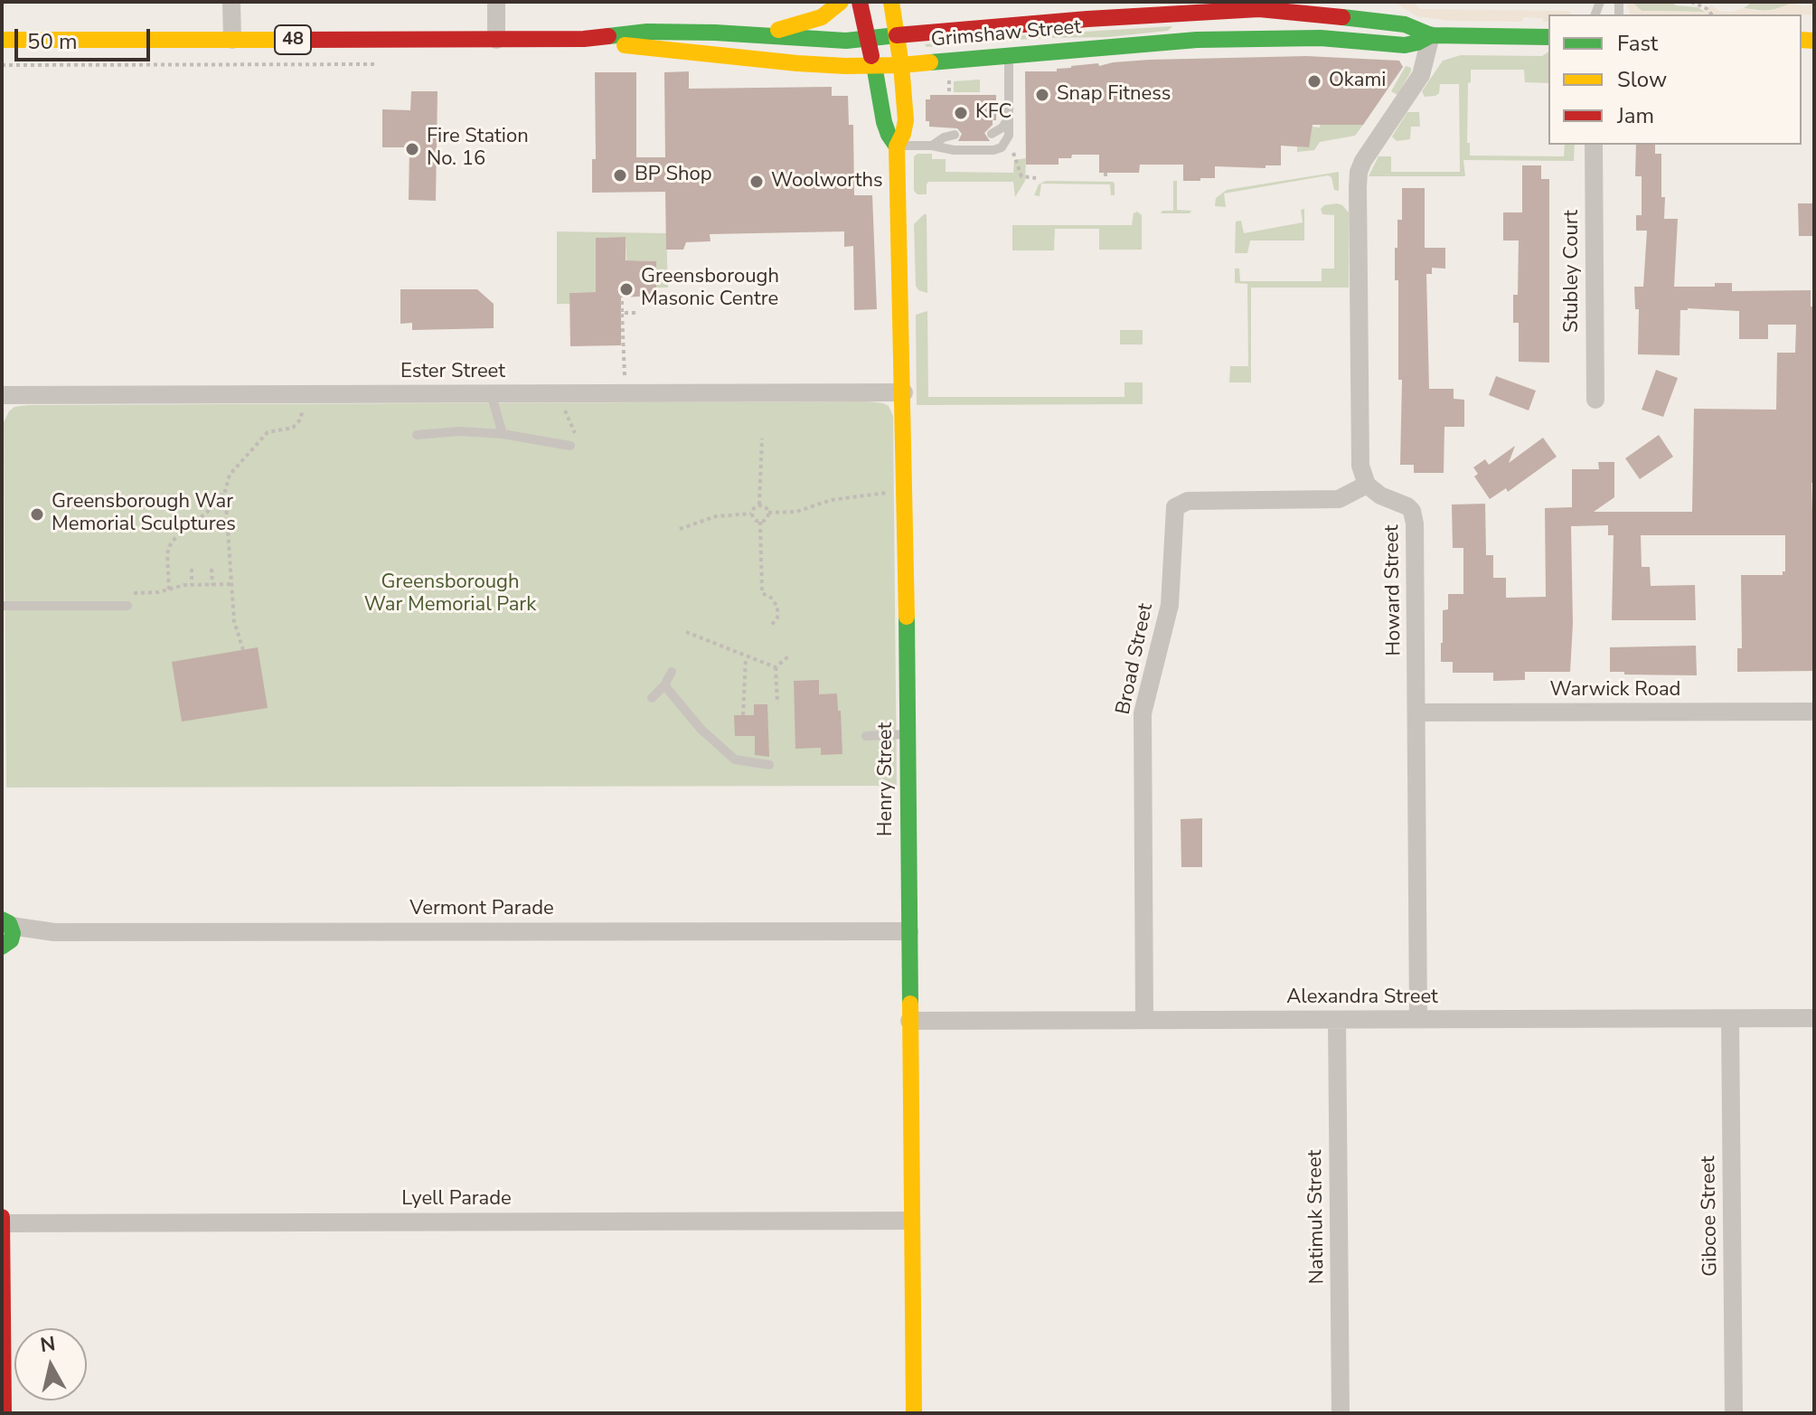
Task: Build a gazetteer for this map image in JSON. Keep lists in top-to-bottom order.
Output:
{
  "streets": {
    "main road": ["Grimshaw Street", "48", "Henry Street"],
    "street": [
      "Stubley Court",
      "Ester Street",
      "Howard Street",
      "Broad Street",
      "Warwick Road",
      "Vermont Parade",
      "Alexandra Street",
      "Lyell Parade",
      "Gibcoe Street",
      "Natimuk Street"
    ]
  },
  "crossings": [
    ["Grimshaw Street", "Henry Street"],
    ["Ester Street", "Henry Street"],
    ["Howard Street", "Broad Street"],
    ["Howard Street", "Warwick Road"],
    ["Howard Street", "Alexandra Street"],
    ["Broad Street", "Alexandra Street"],
    ["Henry Street", "Vermont Parade"],
    ["Henry Street", "Alexandra Street"],
    ["Henry Street", "Lyell Parade"],
    ["Alexandra Street", "Gibcoe Street"],
    ["Alexandra Street", "Natimuk Street"]
  ],
  "parks": ["Greensborough War Memorial Park"],
  "places": [
    "Okami",
    "Snap Fitness",
    "KFC",
    "Fire Station No. 16",
    "BP Shop",
    "Woolworths",
    "Greensborough Masonic Centre",
    "Greensborough War Memorial Sculptures"
  ],
  "legend": ["Fast", "Slow", "Jam"],
  "scale_bar": "50 m",
  "north": "top"
}
